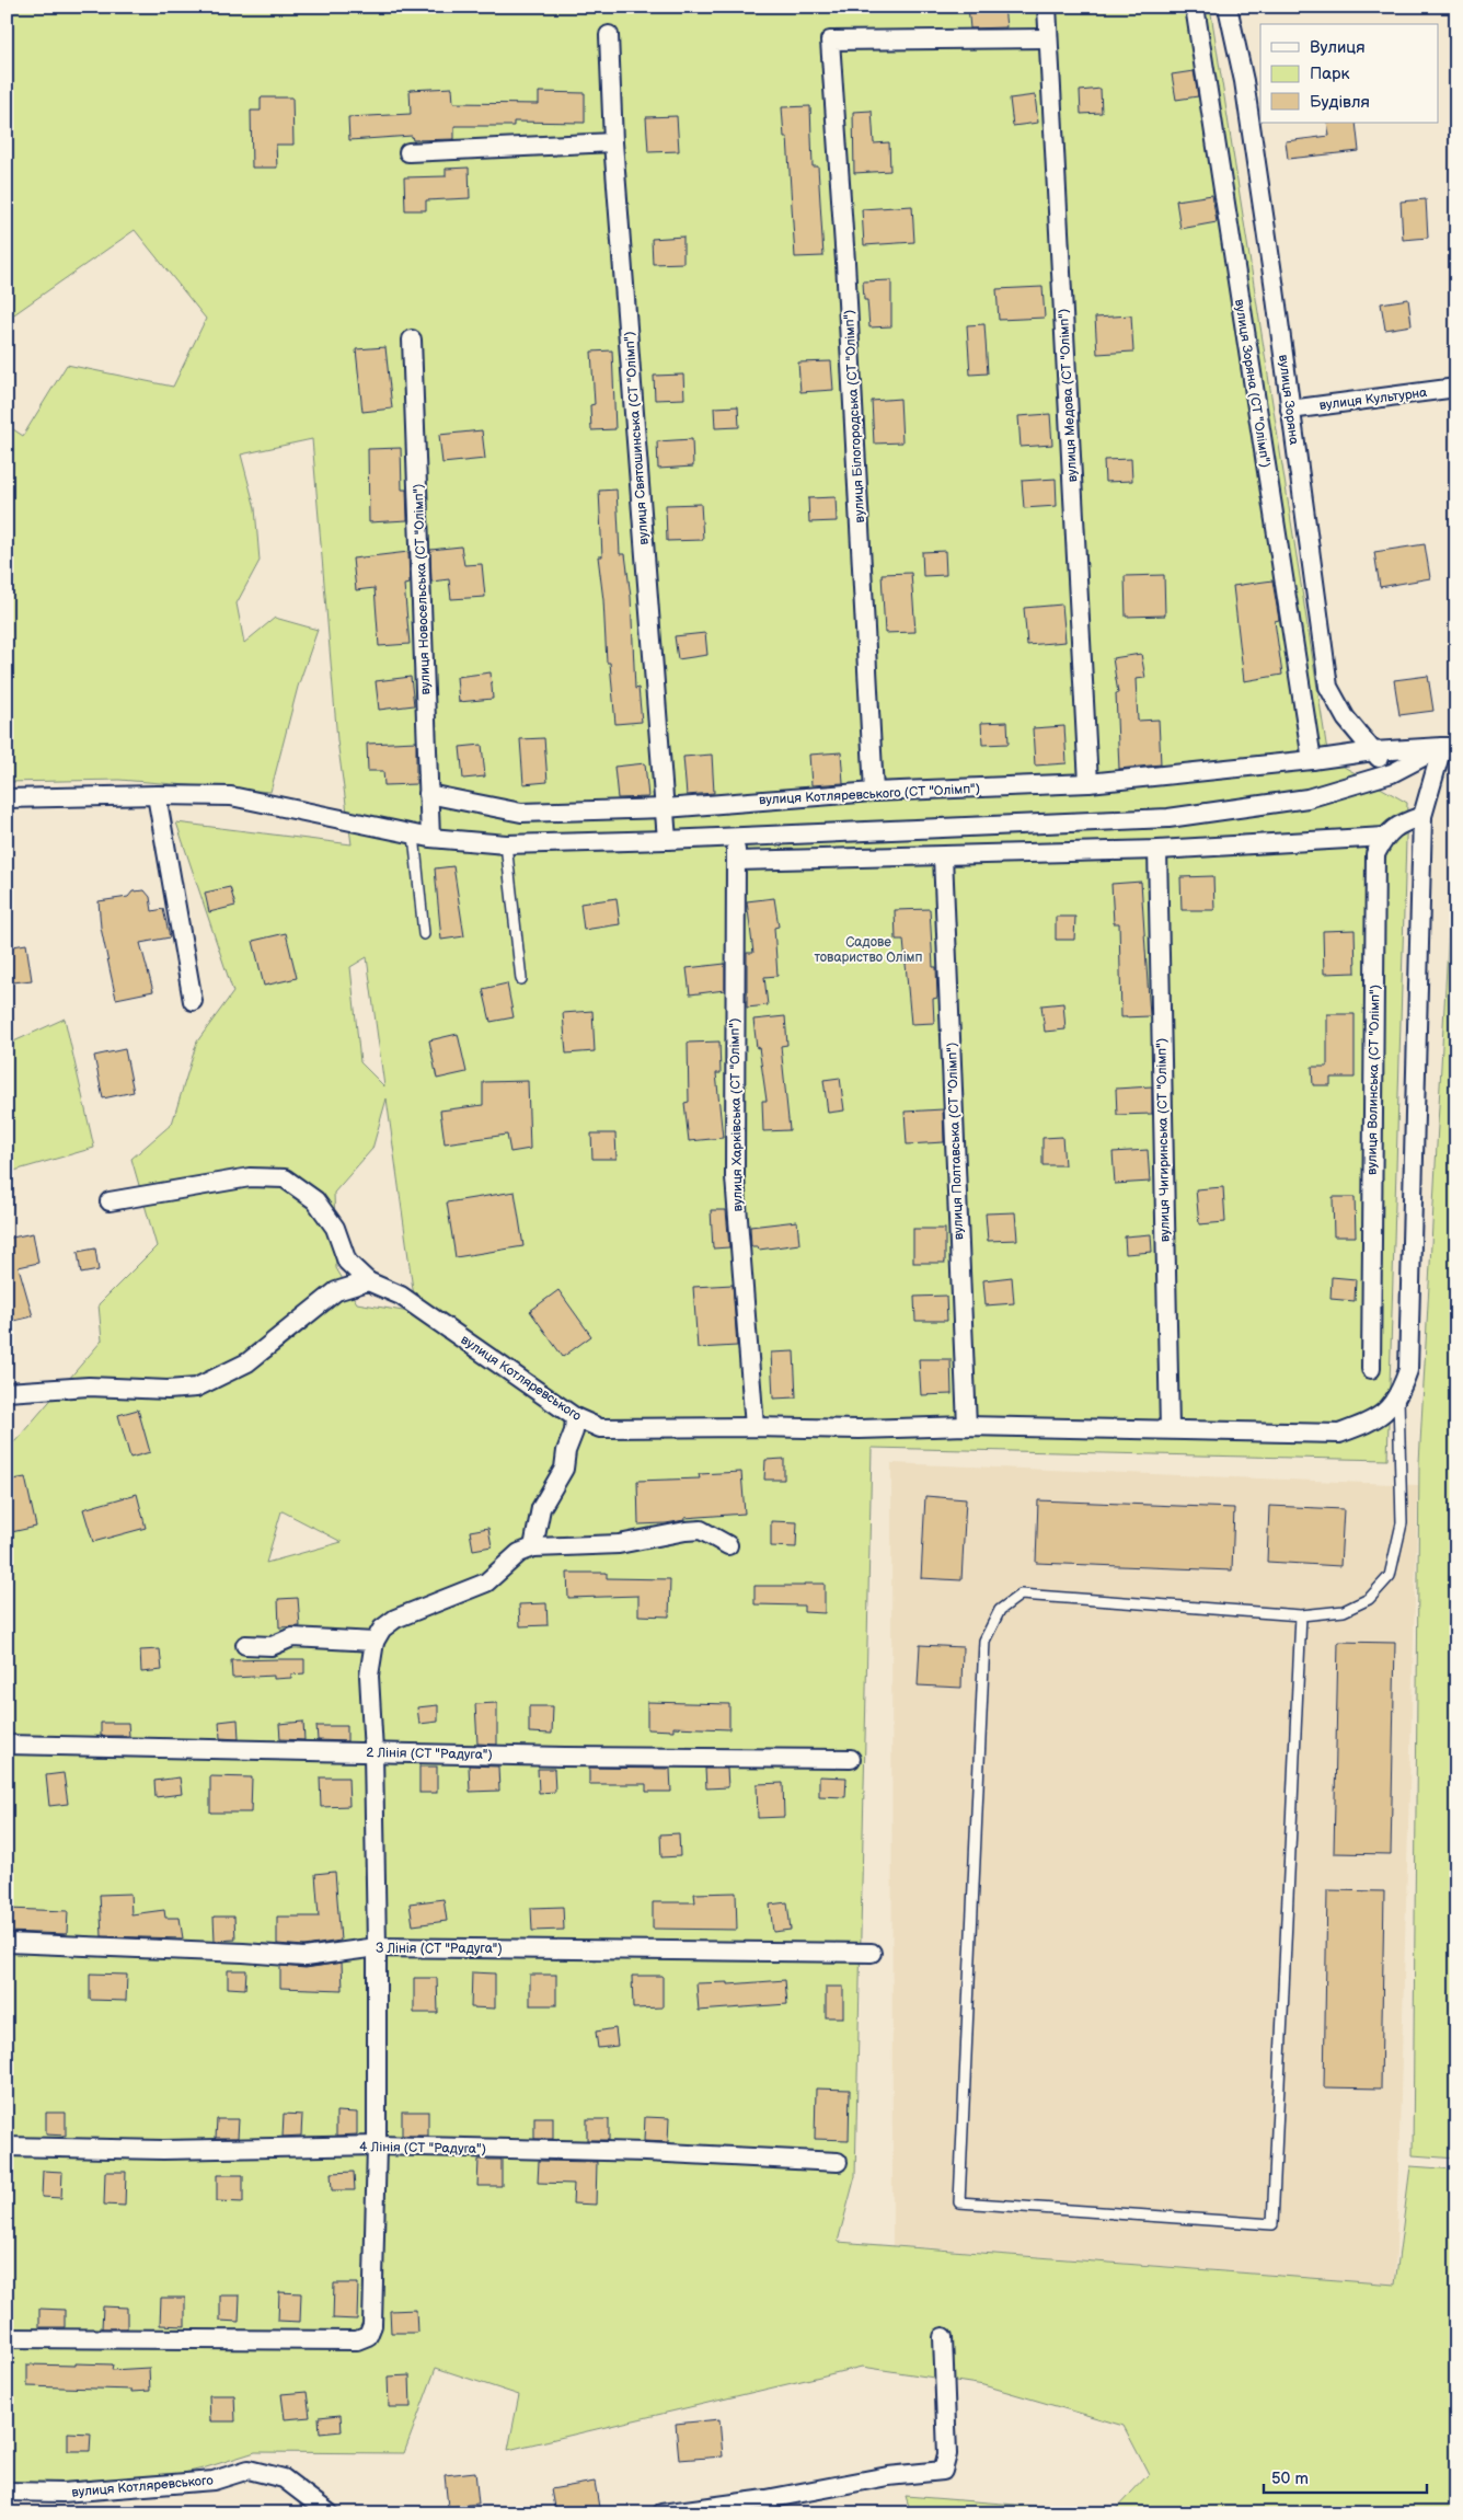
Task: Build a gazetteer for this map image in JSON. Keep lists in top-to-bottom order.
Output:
{
  "streets": {
    "street": [
      "вулиця Зоряна (СТ \"Олімп\")",
      "вулиця Медова (СТ \"Олімп\")",
      "вулиця Культурна",
      "вулиця Зоряна",
      "вулиця Білогородська (СТ \"Олімп\")",
      "вулиця Святошинська (СТ \"Олімп\")",
      "вулиця Новосельська (СТ \"Олімп\")",
      "вулиця Котляревського (СТ \"Олімп\")",
      "вулиця Волинська (СТ \"Олімп\")",
      "вулиця Харківська (СТ \"Олімп\")",
      "вулиця Чигиринська (СТ \"Олімп\")",
      "вулиця Полтавська (СТ \"Олімп\")",
      "вулиця Котляревського",
      "2 Лінія (СТ \"Радуга\")",
      "З Лінія (СТ \"Радуга\")",
      "4 Лінія (СТ \"Радуга\")"
    ]
  },
  "crossings": [
    ["вулиця Зоряна (СТ \"Олімп\")", "вулиця Котляревського (СТ \"Олімп\")"],
    ["вулиця Медова (СТ \"Олімп\")", "вулиця Білогородська (СТ \"Олімп\")"],
    ["вулиця Медова (СТ \"Олімп\")", "вулиця Котляревського (СТ \"Олімп\")"],
    ["вулиця Культурна", "вулиця Зоряна"],
    ["вулиця Зоряна", "вулиця Котляревського (СТ \"Олімп\")"],
    ["вулиця Білогородська (СТ \"Олімп\")", "вулиця Котляревського (СТ \"Олімп\")"],
    ["вулиця Святошинська (СТ \"Олімп\")", "вулиця Котляревського (СТ \"Олімп\")"],
    ["вулиця Новосельська (СТ \"Олімп\")", "вулиця Котляревського (СТ \"Олімп\")"],
    ["вулиця Харківська (СТ \"Олімп\")", "вулиця Котляревського"],
    ["вулиця Чигиринська (СТ \"Олімп\")", "вулиця Котляревського"],
    ["вулиця Полтавська (СТ \"Олімп\")", "вулиця Котляревського"]
  ],
  "parks": ["Садове товариство Олімп"],
  "legend": ["Вулиця", "Парк", "Будівля"],
  "scale_bar": "50 m"
}
